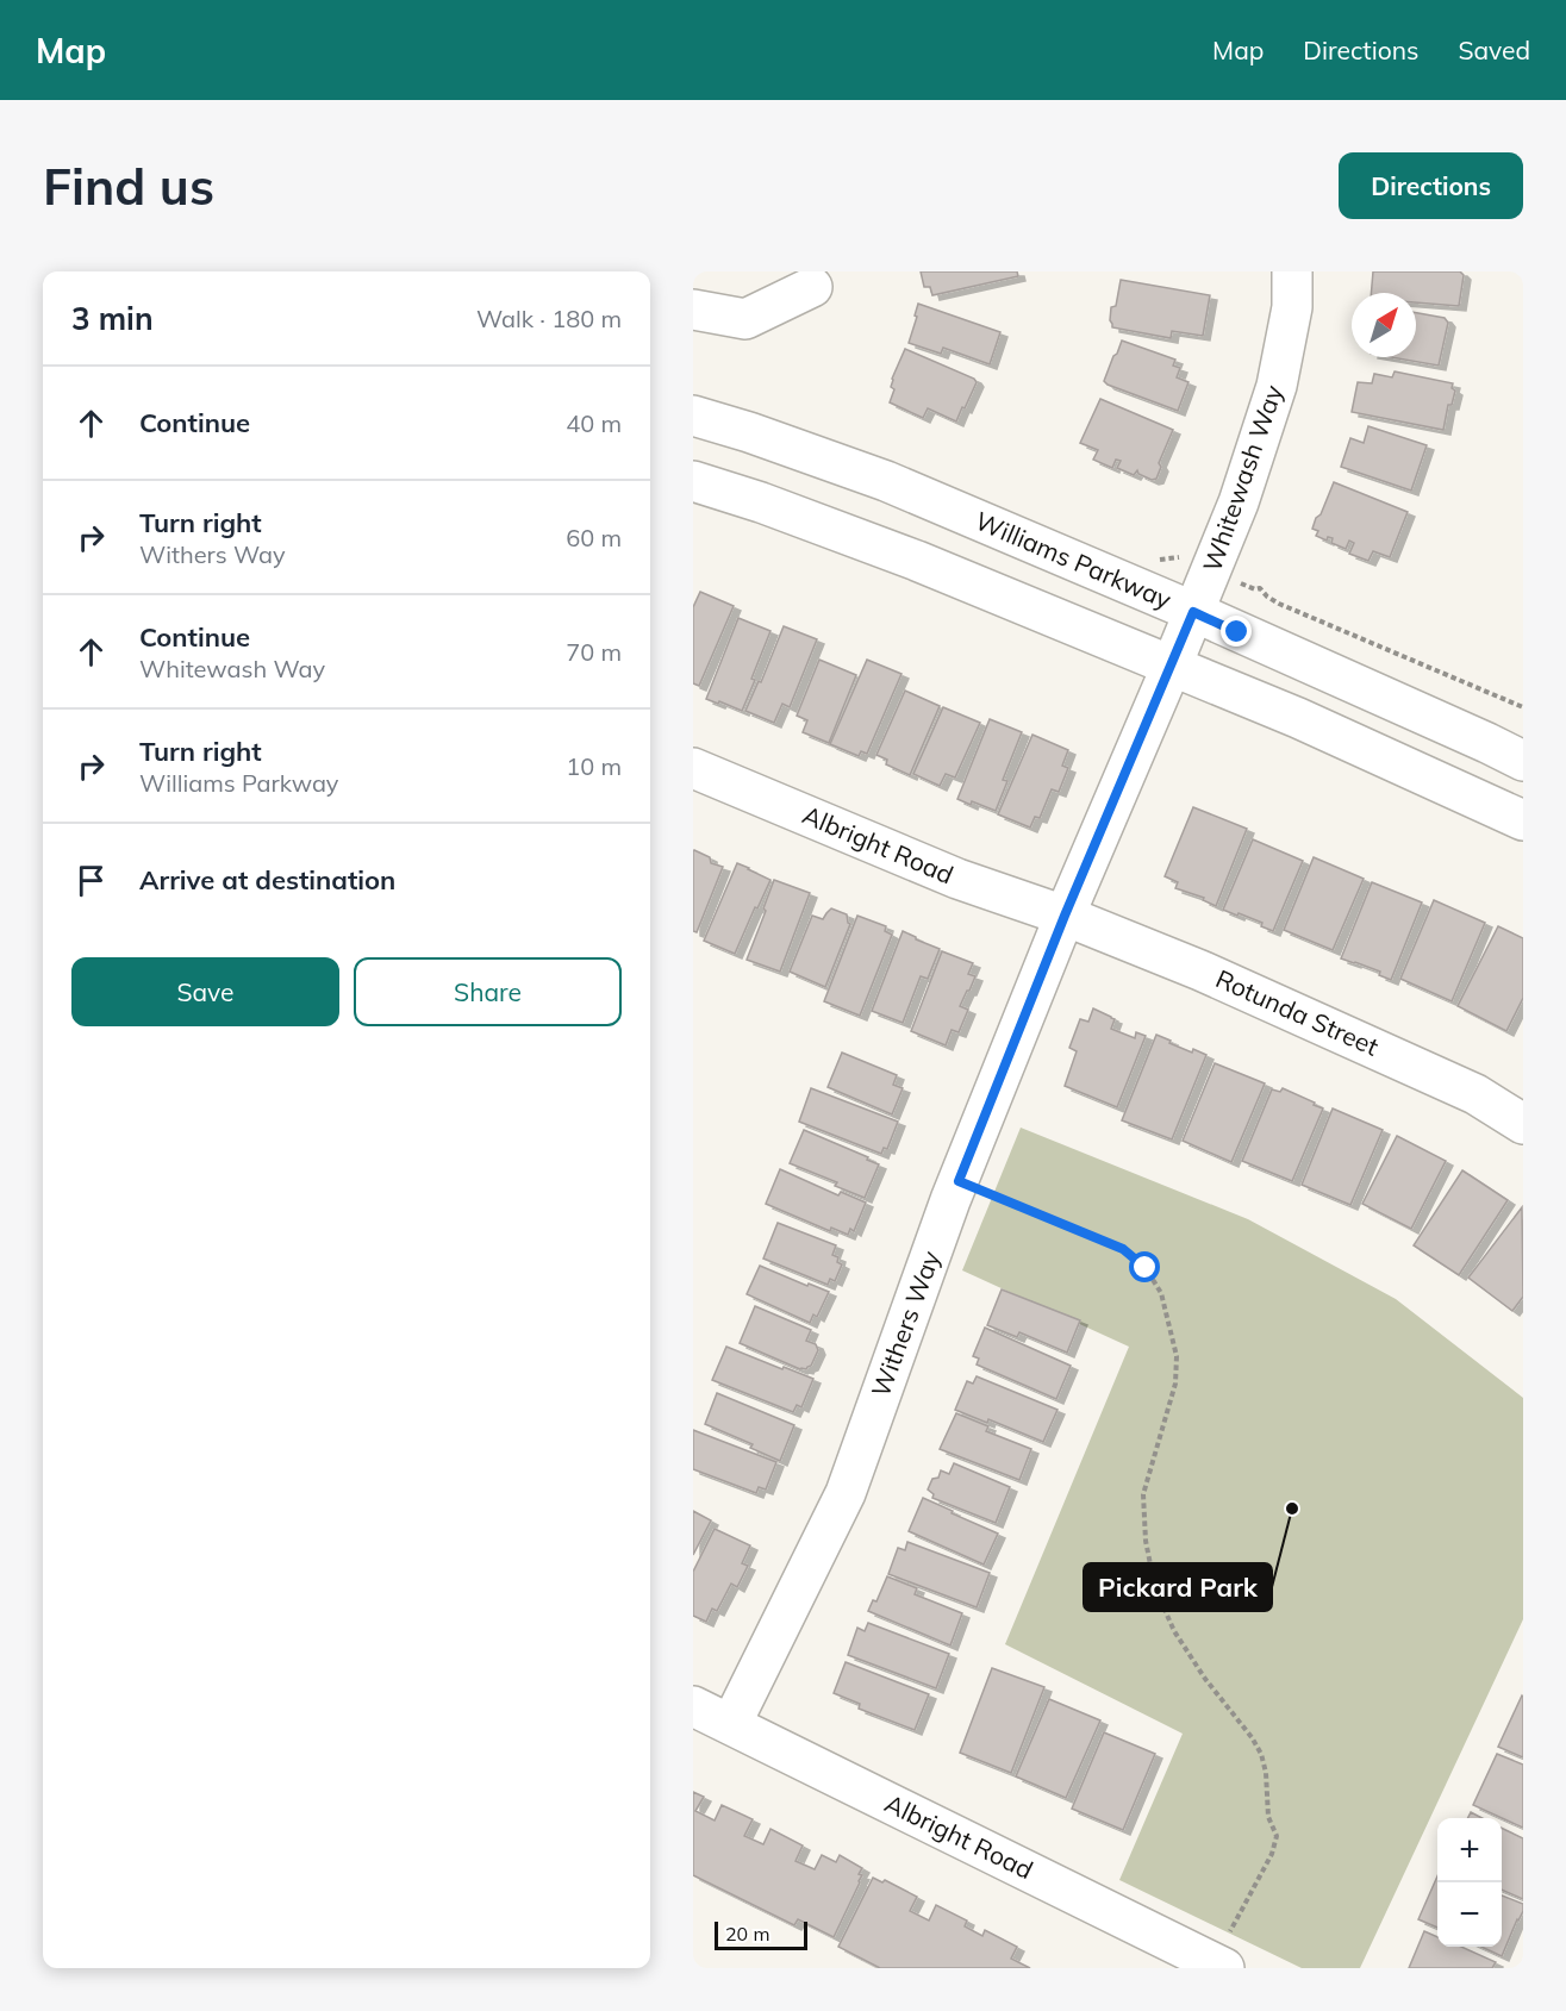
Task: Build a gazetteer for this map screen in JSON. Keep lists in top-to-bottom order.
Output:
{
  "streets": {
    "street": [
      "Whitewash Way",
      "Williams Parkway",
      "Albright Road",
      "Rotunda Street",
      "Withers Way"
    ]
  },
  "crossings": [
    ["Whitewash Way", "Williams Parkway"],
    ["Whitewash Way", "Albright Road"],
    ["Whitewash Way", "Rotunda Street"],
    ["Whitewash Way", "Withers Way"],
    ["Albright Road", "Rotunda Street"],
    ["Albright Road", "Withers Way"],
    ["Rotunda Street", "Withers Way"]
  ],
  "places": ["Pickard Park"],
  "scale_bar": "20 m",
  "north": "top right",
  "page": {
    "header": "Map",
    "nav": ["Map", "Directions", "Saved"],
    "buttons": [
      "Directions",
      ["Save", "Share"]
    ],
    "title": "Find us",
    "heading": ["3 min", "Walk · 180 m"],
    "list": [
      ["Continue", "40 m"],
      ["Turn right", "Withers Way", "60 m"],
      ["Continue", "Whitewash Way", "70 m"],
      ["Turn right", "Williams Parkway", "10 m"],
      "Arrive at destination"
    ],
    "map_buttons": ["+", "−"],
    "scale": "20 m"
  }
}
